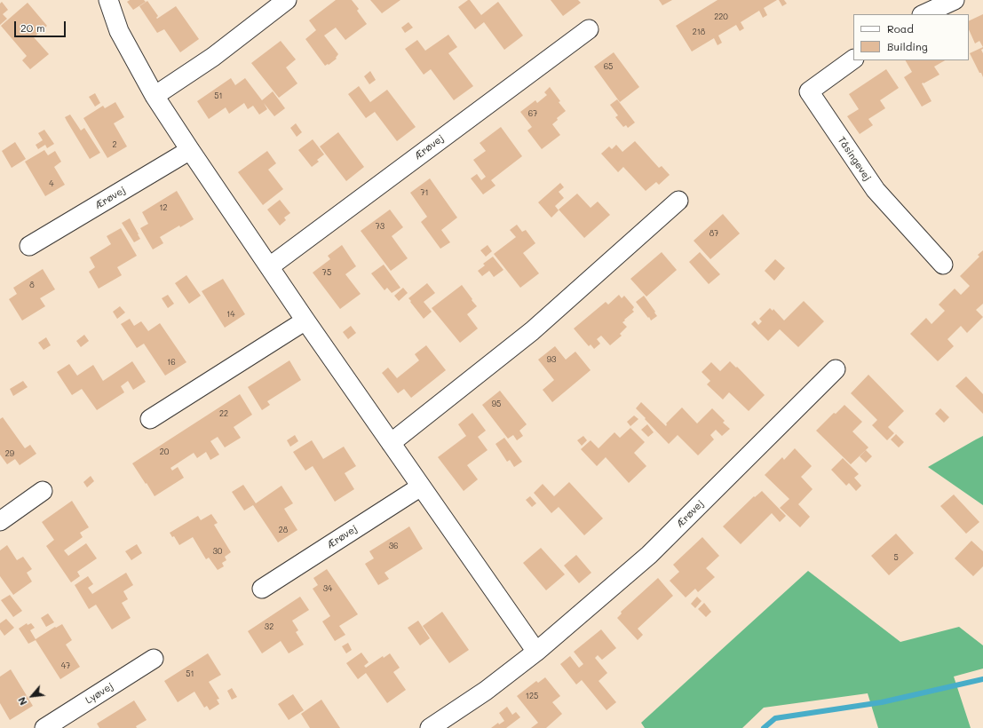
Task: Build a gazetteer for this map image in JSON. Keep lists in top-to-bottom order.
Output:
{
  "streets": {
    "street": ["Ærøvej", "Tåsingevej", "Lyøvej"]
  },
  "house_numbers": [
    "220",
    "218",
    "65",
    "51",
    "67",
    "2",
    "4",
    "71",
    "12",
    "73",
    "87",
    "75",
    "8",
    "14",
    "93",
    "16",
    "95",
    "22",
    "20",
    "29",
    "28",
    "36",
    "30",
    "5",
    "34",
    "32",
    "47",
    "51",
    "125"
  ],
  "legend": ["Road", "Building"],
  "scale_bar": "20 m",
  "north": "bottom left"
}
